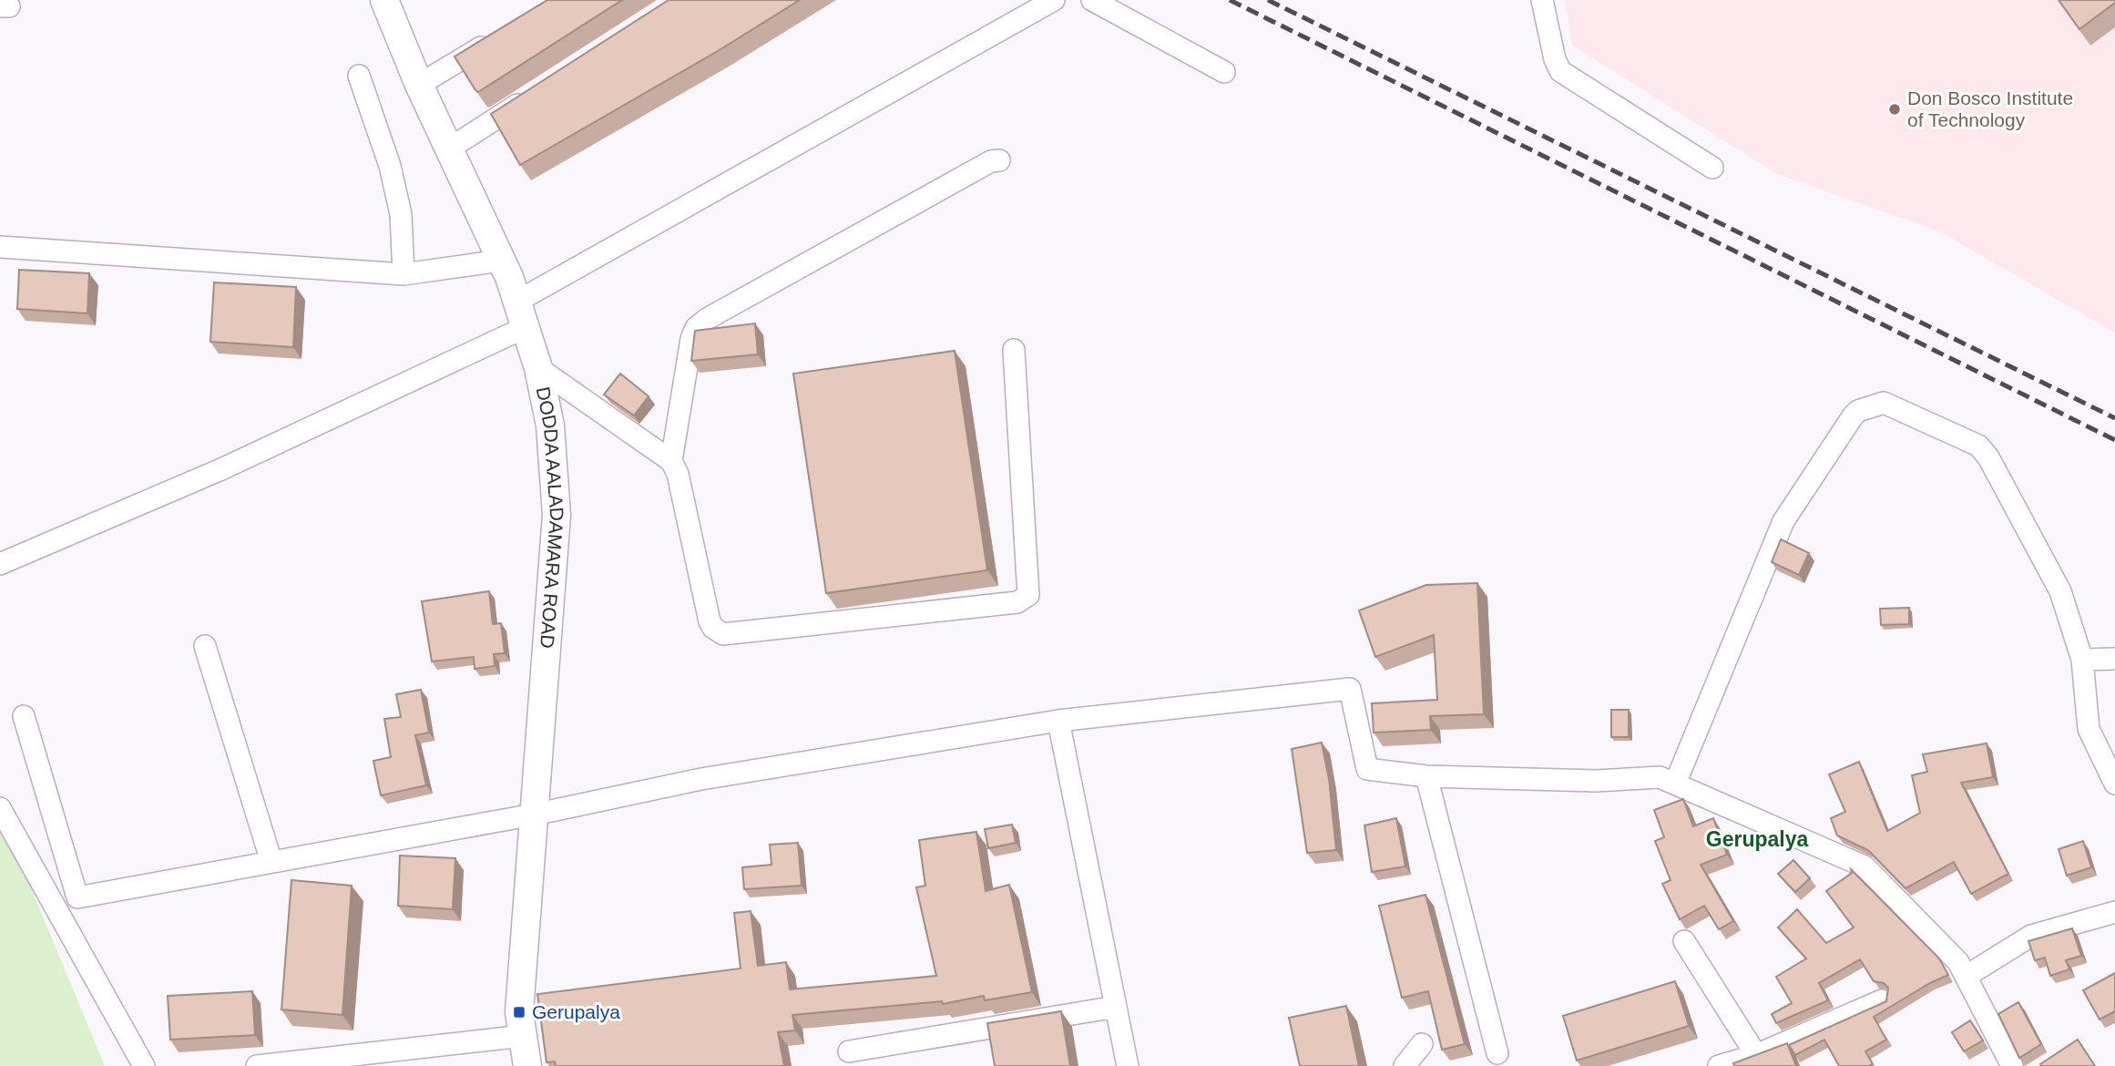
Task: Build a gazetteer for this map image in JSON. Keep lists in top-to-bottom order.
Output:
{
  "streets": {
    "main road": ["DODDA AALADAMARA ROAD"]
  },
  "districts": ["Gerupalya"],
  "places": {
    "other": ["Don Bosco Institute of Technology"],
    "transit": ["Gerupalya"]
  }
}
